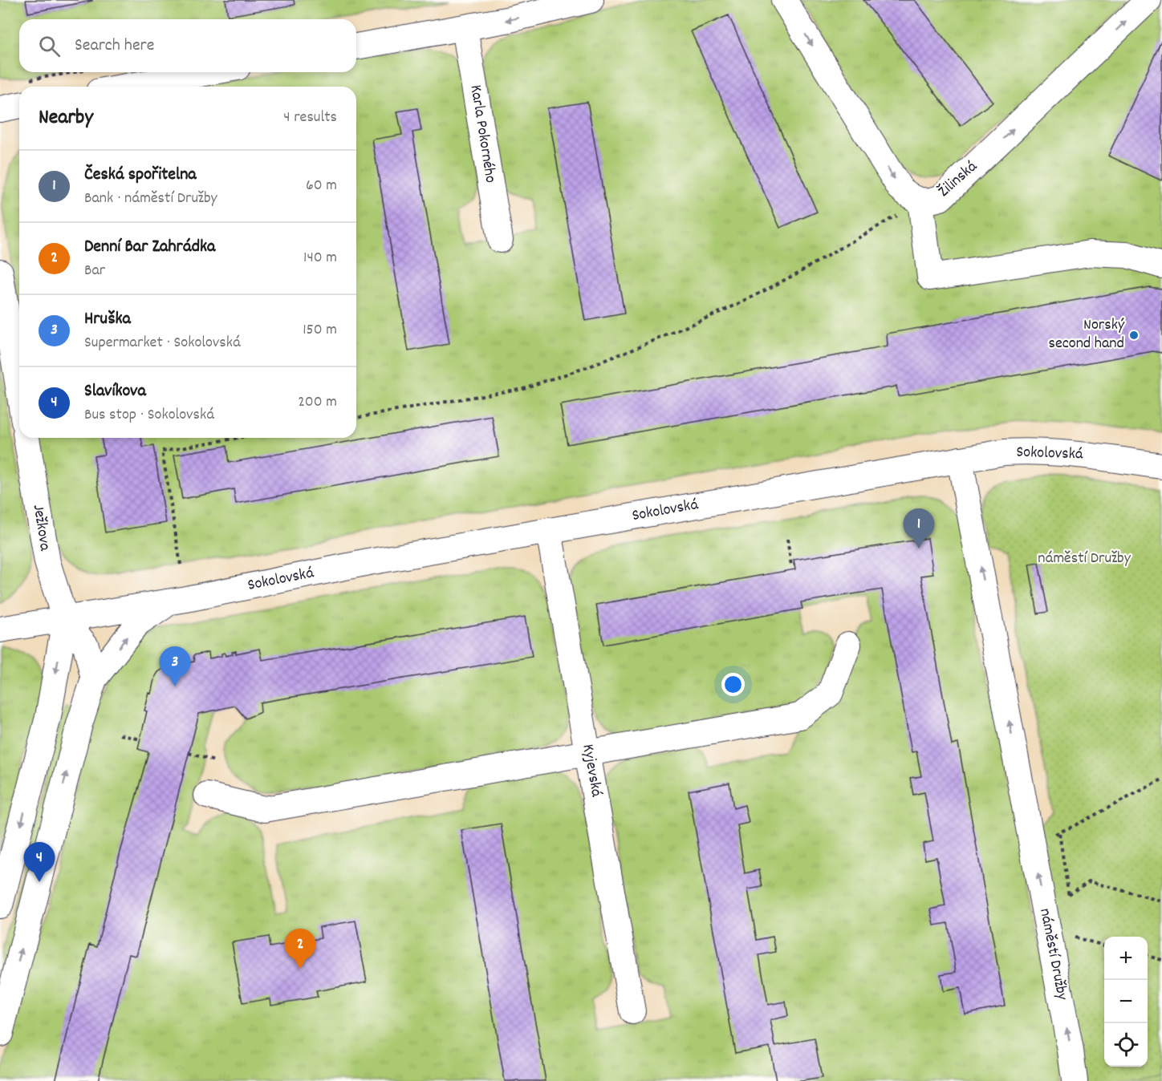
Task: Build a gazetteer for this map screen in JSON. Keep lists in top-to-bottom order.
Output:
{
  "streets": {
    "street": [
      "Karla Pokorného",
      "Žilinská",
      "Sokolovská",
      "Ježkova",
      "Kyjevská",
      "náměstí Družby"
    ]
  },
  "crossings": [
    ["Sokolovská", "Ježkova"],
    ["Sokolovská", "Kyjevská"],
    ["Sokolovská", "náměstí Družby"]
  ],
  "one_way": ["náměstí Družby"],
  "parks": ["náměstí Družby"],
  "places": ["Norský second hand"],
  "page": {
    "search": "Search here",
    "heading": ["Nearby", "4 results"],
    "list": [
      {
        "mark": "1",
        "name": "Česká spořitelna",
        "note": "Bank · náměstí Družby",
        "value": "60 m"
      },
      {
        "mark": "2",
        "name": "Denní Bar Zahrádka",
        "note": "Bar",
        "value": "140 m"
      },
      {
        "mark": "3",
        "name": "Hruška",
        "note": "Supermarket · Sokolovská",
        "value": "150 m"
      },
      {
        "mark": "4",
        "name": "Slavíkova",
        "note": "Bus stop · Sokolovská",
        "value": "200 m"
      }
    ],
    "pins": [
      "1",
      "3",
      "4",
      "2"
    ],
    "map_buttons": ["+", "−"]
  }
}
